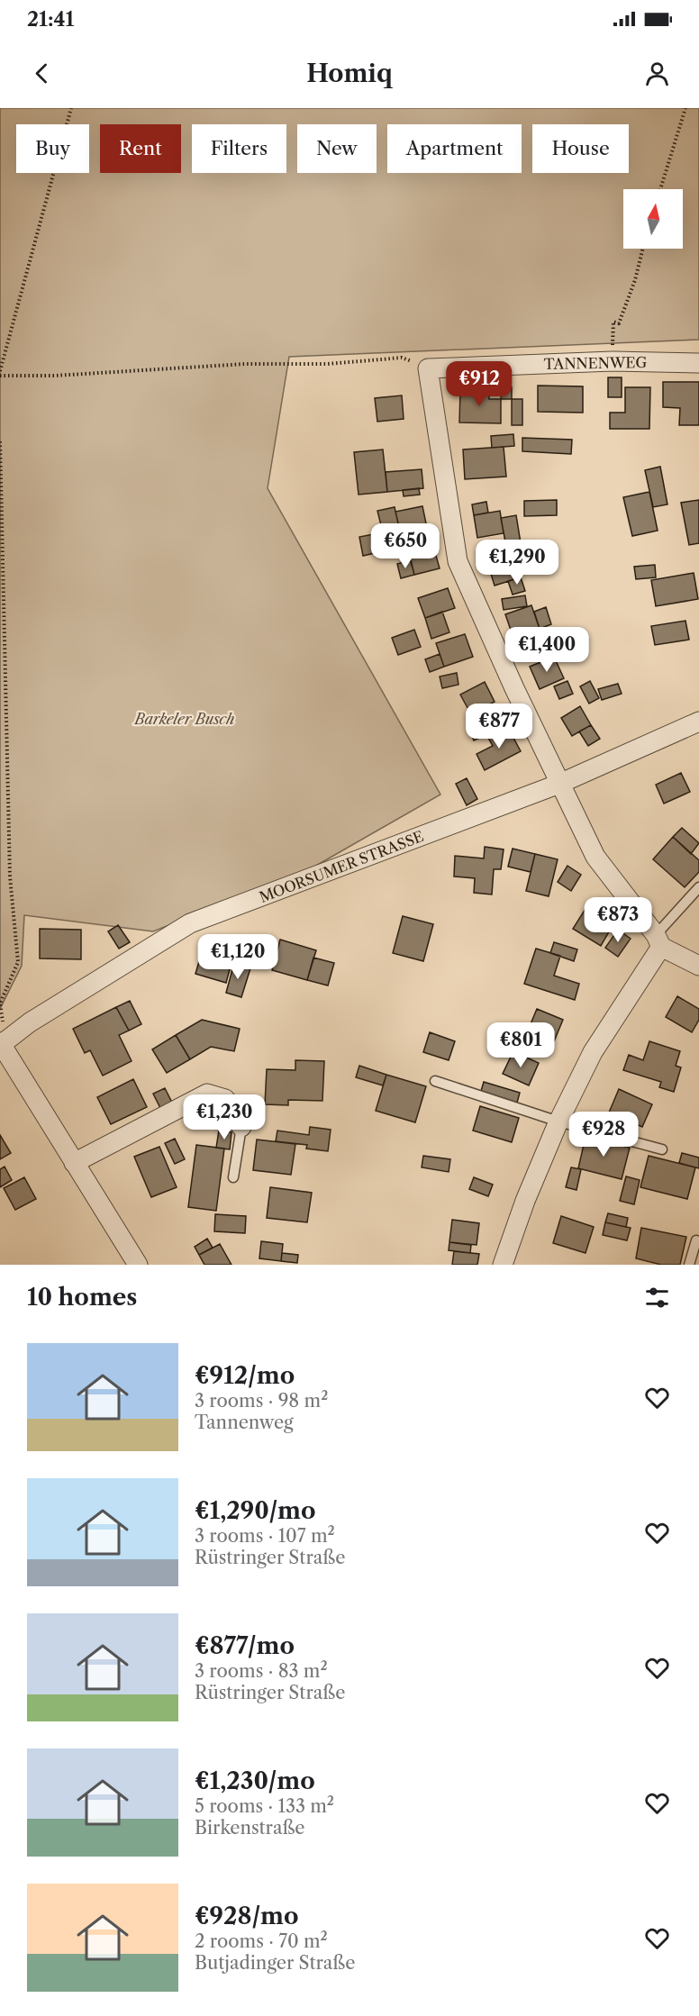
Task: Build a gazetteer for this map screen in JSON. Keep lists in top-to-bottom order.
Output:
{
  "streets": {
    "street": ["TANNENWEG", "MOORSUMER STRASSE"]
  },
  "parks": ["Barkeler Busch"],
  "north": "top",
  "page": {
    "status": "21:41",
    "header": "Homiq",
    "chip": [
      "Buy",
      "Rent",
      "Filters",
      "New",
      "Apartment",
      "House"
    ],
    "price": [
      "€912",
      "€650",
      "€1,290",
      "€1,400",
      "€877",
      "€873",
      "€1,120",
      "€801",
      "€1,230",
      "€928"
    ],
    "heading": "10 homes",
    "list": [
      {
        "name": "€912/mo",
        "note": "3 rooms · 98 m² · Tannenweg"
      },
      {
        "name": "€1,290/mo",
        "note": "3 rooms · 107 m² · Rüstringer Straße"
      },
      {
        "name": "€877/mo",
        "note": "3 rooms · 83 m² · Rüstringer Straße"
      },
      {
        "name": "€1,230/mo",
        "note": "5 rooms · 133 m² · Birkenstraße"
      },
      {
        "name": "€928/mo",
        "note": "2 rooms · 70 m² · Butjadinger Straße"
      }
    ]
  }
}
